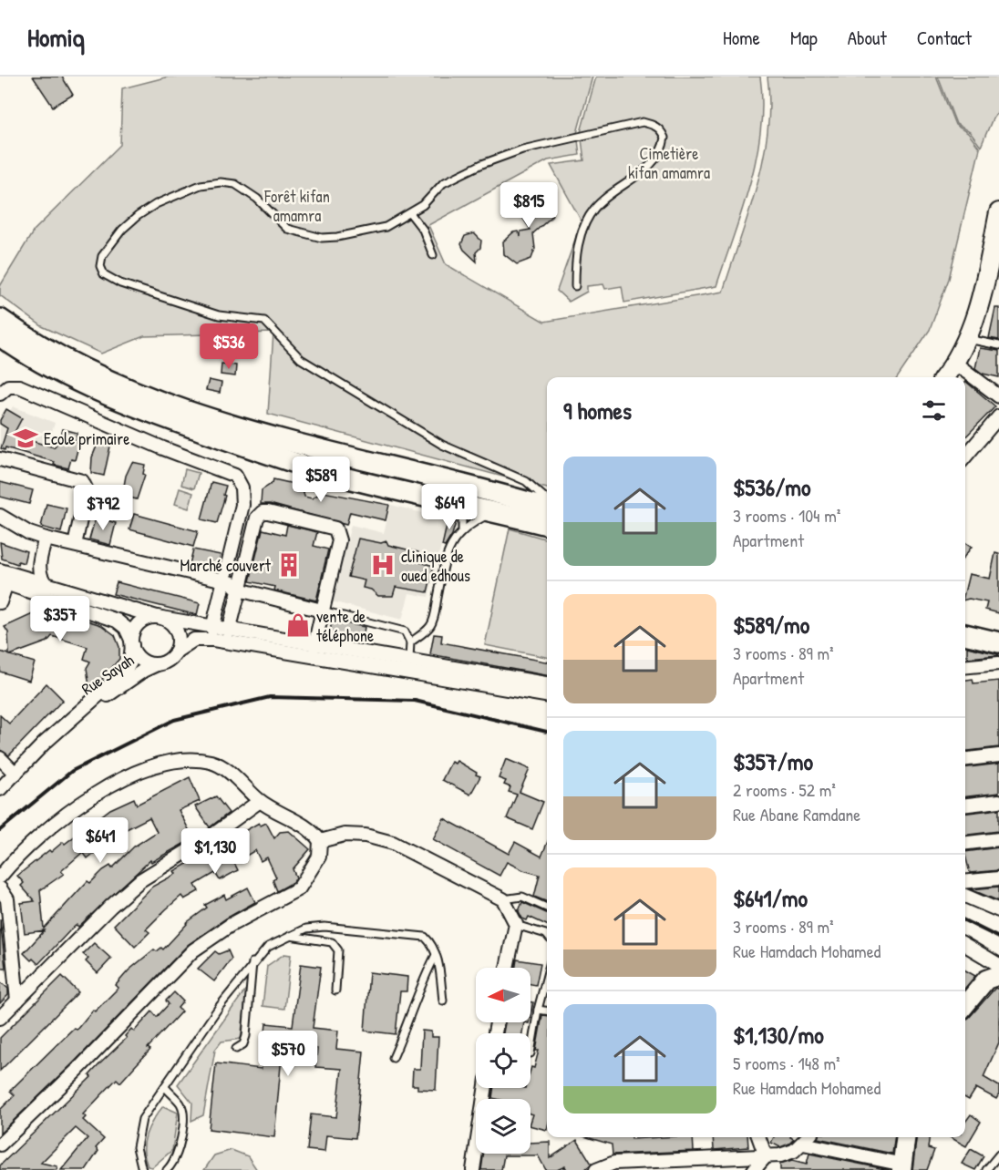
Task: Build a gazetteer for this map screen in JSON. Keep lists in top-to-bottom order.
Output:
{
  "streets": {
    "street": ["Rue Sayah"]
  },
  "parks": ["Cimetière kifan amamra", "Forêt kifan amamra"],
  "places": {
    "school or university": ["Ecole primaire"],
    "building": ["Marché couvert"],
    "hospital": ["clinique de oued edhous"],
    "shop": ["vente de téléphone"]
  },
  "north": "left",
  "page": {
    "header": "Homiq",
    "nav": [
      "Home",
      "Map",
      "About",
      "Contact"
    ],
    "price": [
      "$815",
      "$536",
      "$589",
      "$649",
      "$792",
      "$357",
      "$641",
      "$1,130",
      "$570"
    ],
    "heading": "9 homes",
    "list": [
      {
        "name": "$536/mo",
        "note": "3 rooms · 104 m² · Apartment"
      },
      {
        "name": "$589/mo",
        "note": "3 rooms · 89 m² · Apartment"
      },
      {
        "name": "$357/mo",
        "note": "2 rooms · 52 m² · Rue Abane Ramdane"
      },
      {
        "name": "$641/mo",
        "note": "3 rooms · 89 m² · Rue Hamdach Mohamed"
      },
      {
        "name": "$1,130/mo",
        "note": "5 rooms · 148 m² · Rue Hamdach Mohamed"
      }
    ]
  }
}
